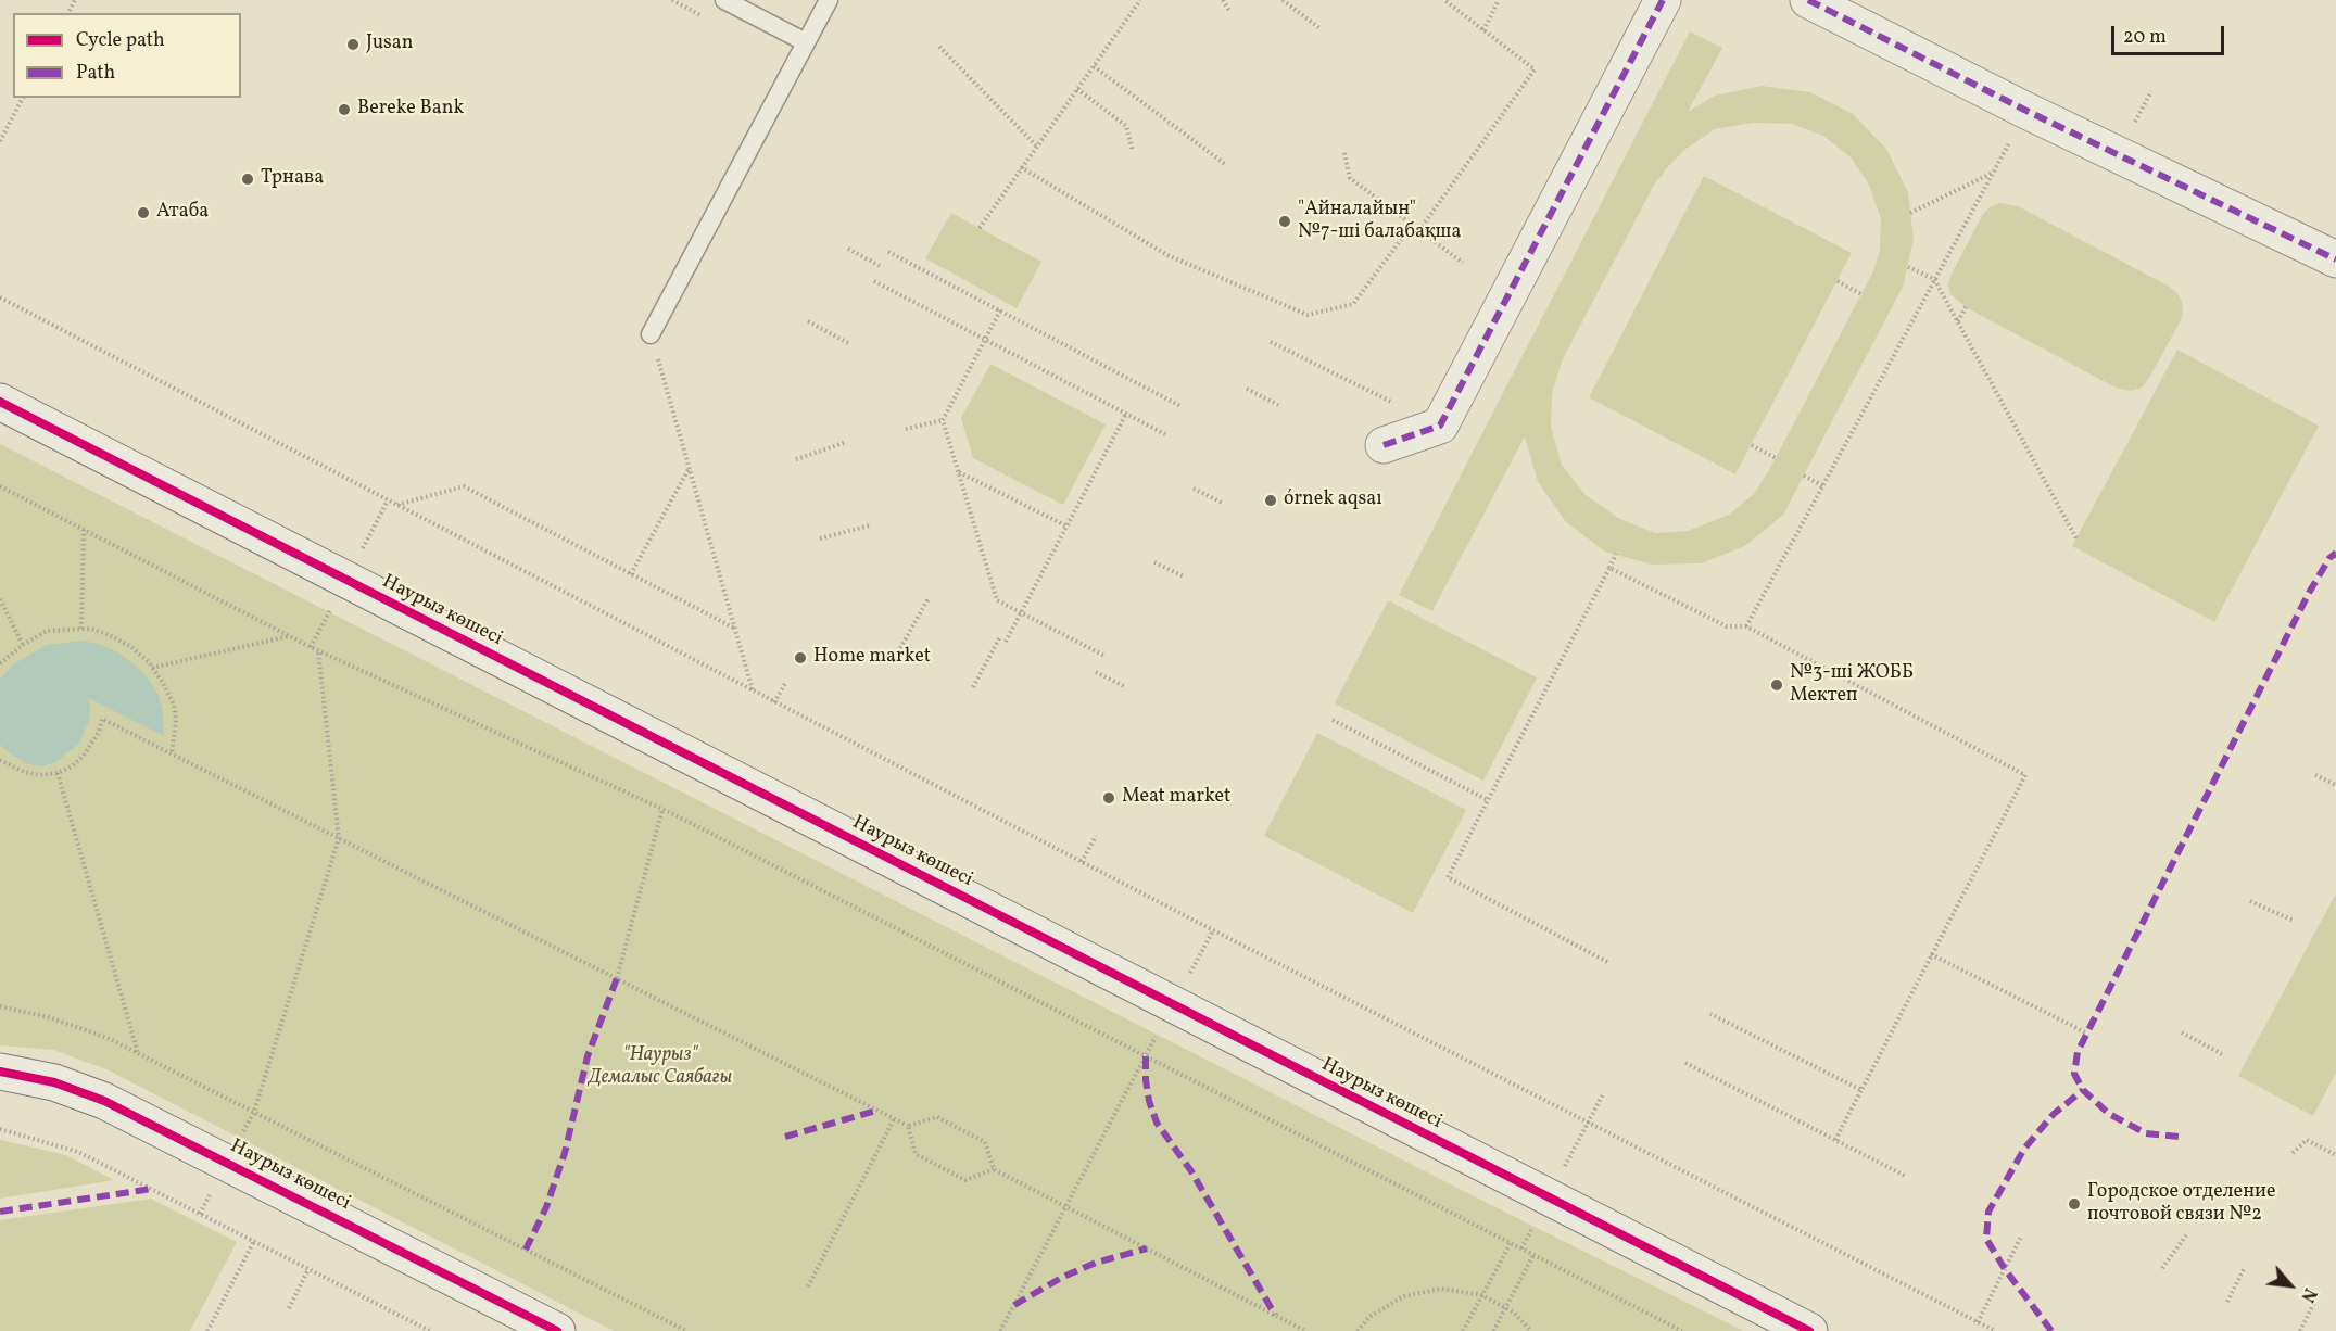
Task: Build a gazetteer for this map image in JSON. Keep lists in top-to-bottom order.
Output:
{
  "streets": {
    "street": ["Наурыз көшесі"]
  },
  "parks": ["\"Наурыз\" Демалыс Саябағы"],
  "places": [
    "Jusan",
    "Bereke Bank",
    "Трнава",
    "Атаба",
    "\"Айналайын\" №7-ші балабақша",
    "órnek aqsaı",
    "Home market",
    "№3-ші ЖОББ Мектеп",
    "Meat market",
    "Городское отделение почтовой связи №2"
  ],
  "legend": ["Cycle path", "Path"],
  "scale_bar": "20 m",
  "north": "bottom right"
}
